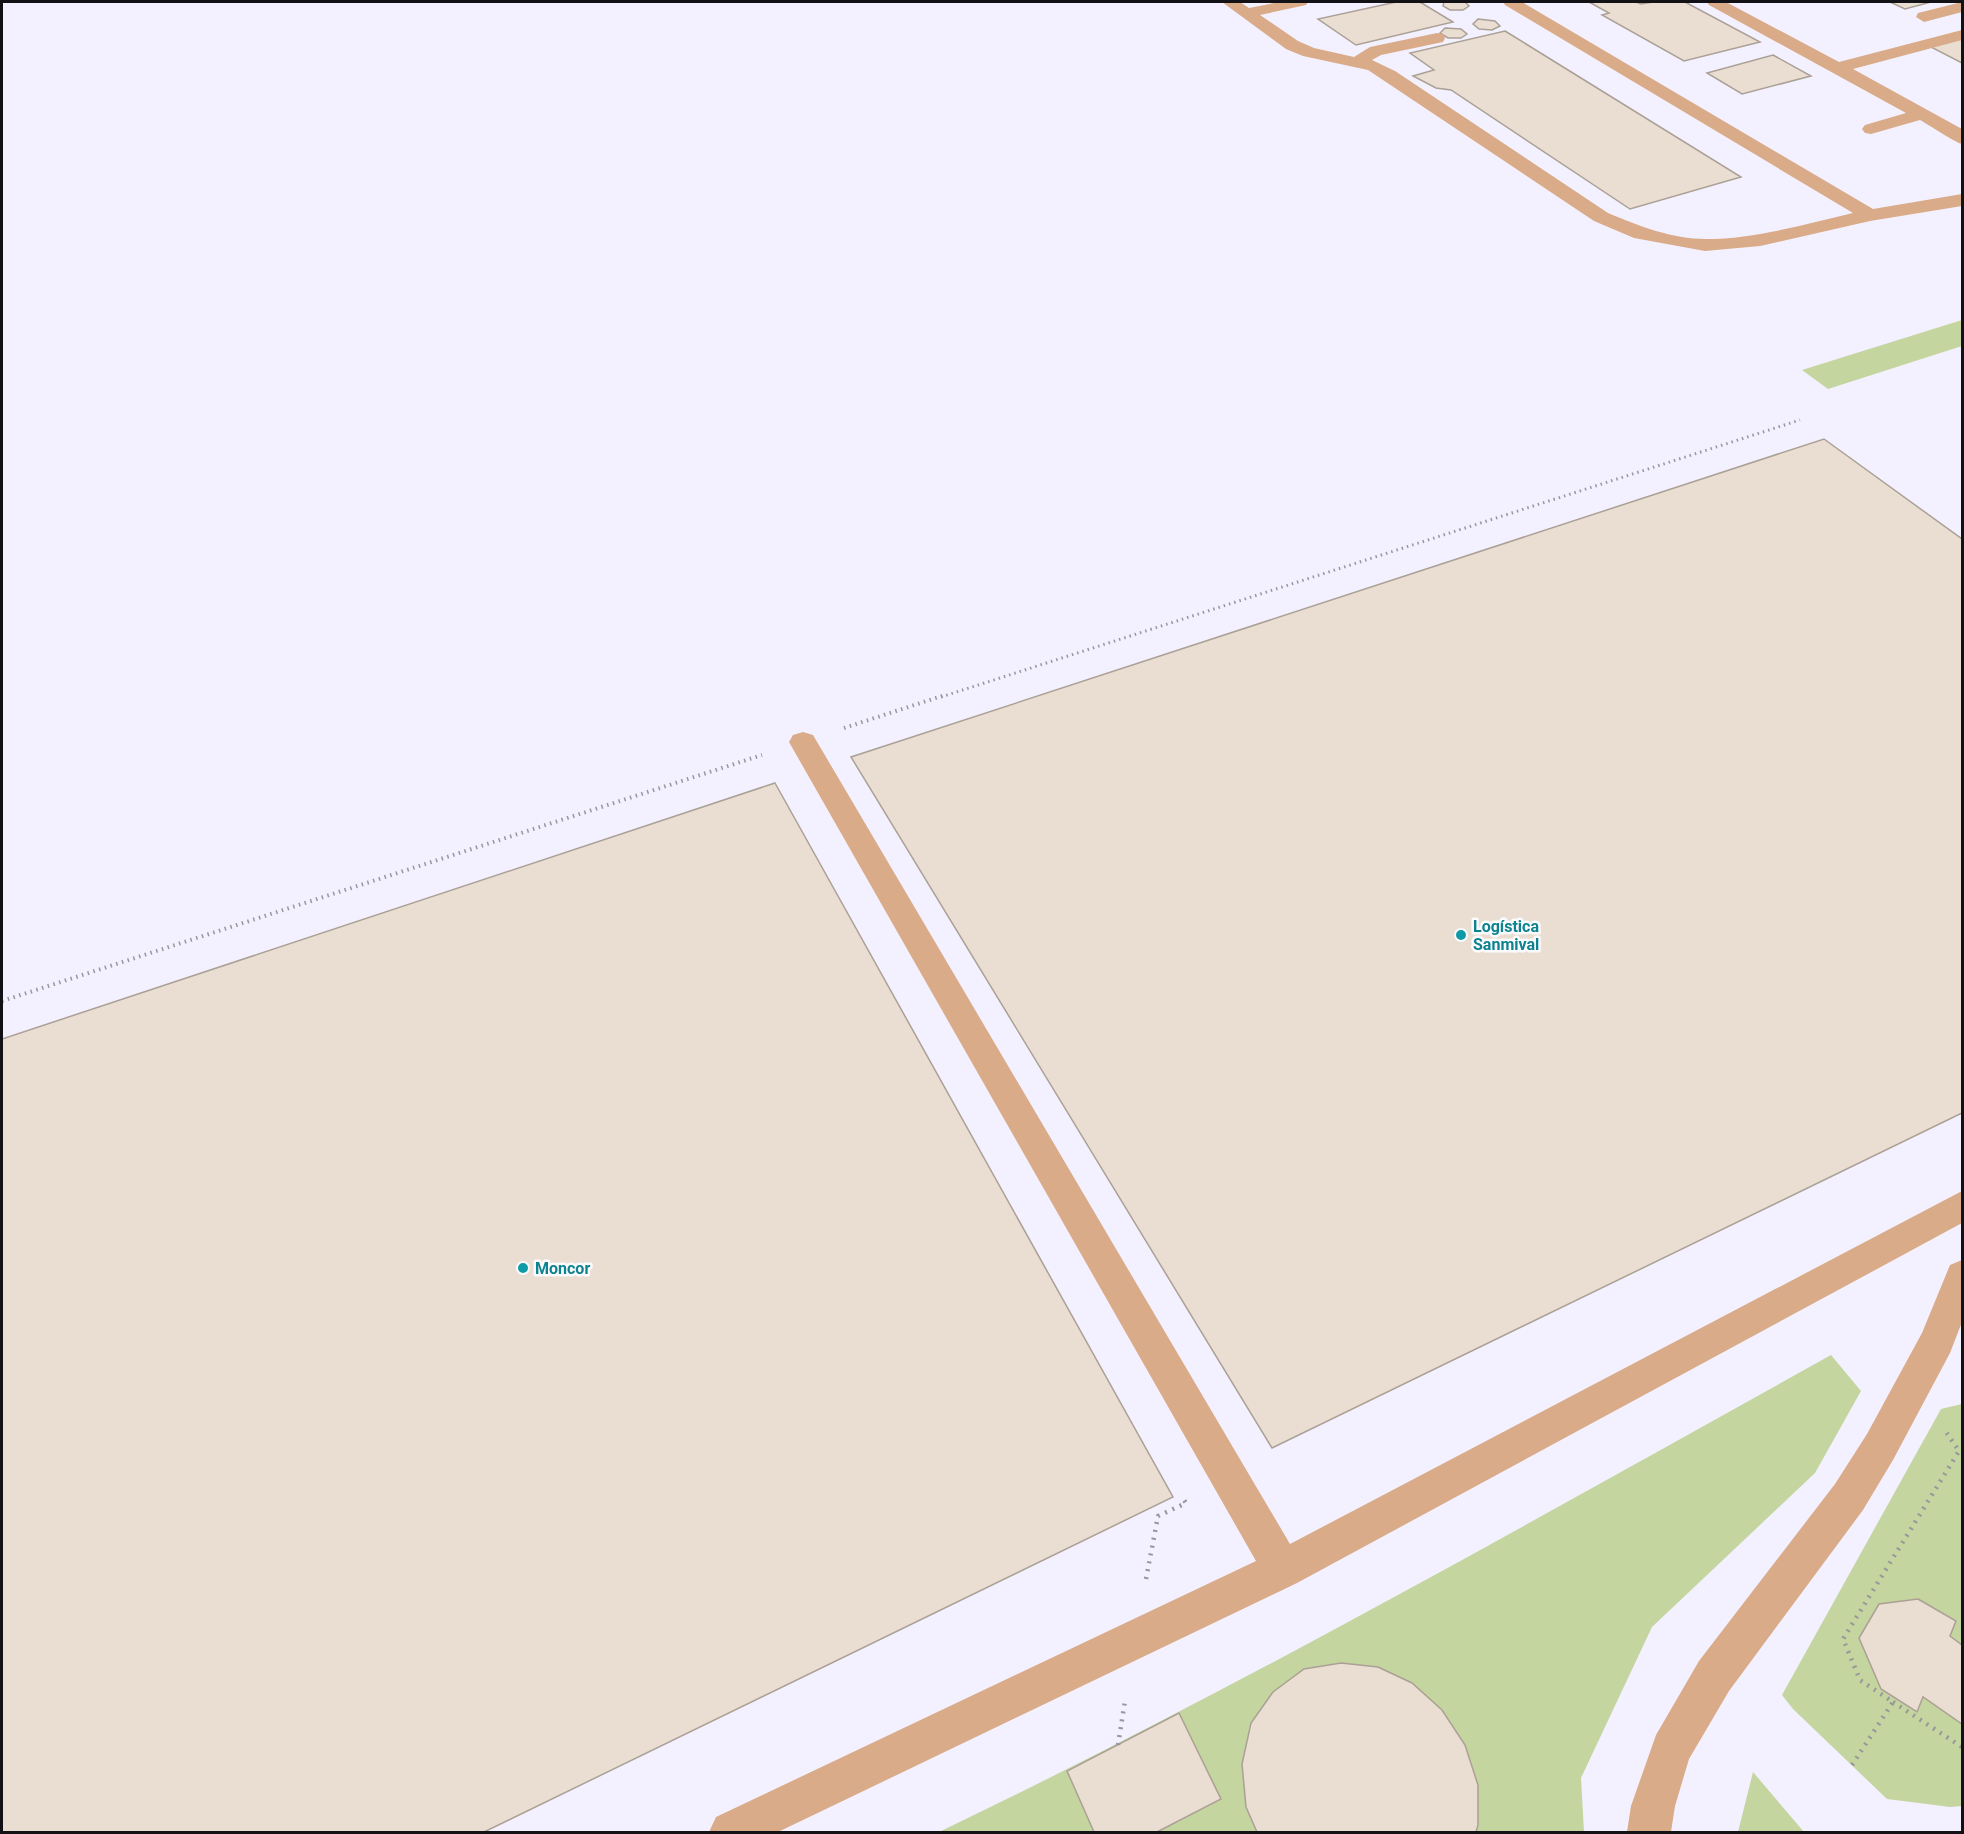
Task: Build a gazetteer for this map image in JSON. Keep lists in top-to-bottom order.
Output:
{
  "places": ["Logística Sanmival", "Moncor"]
}
